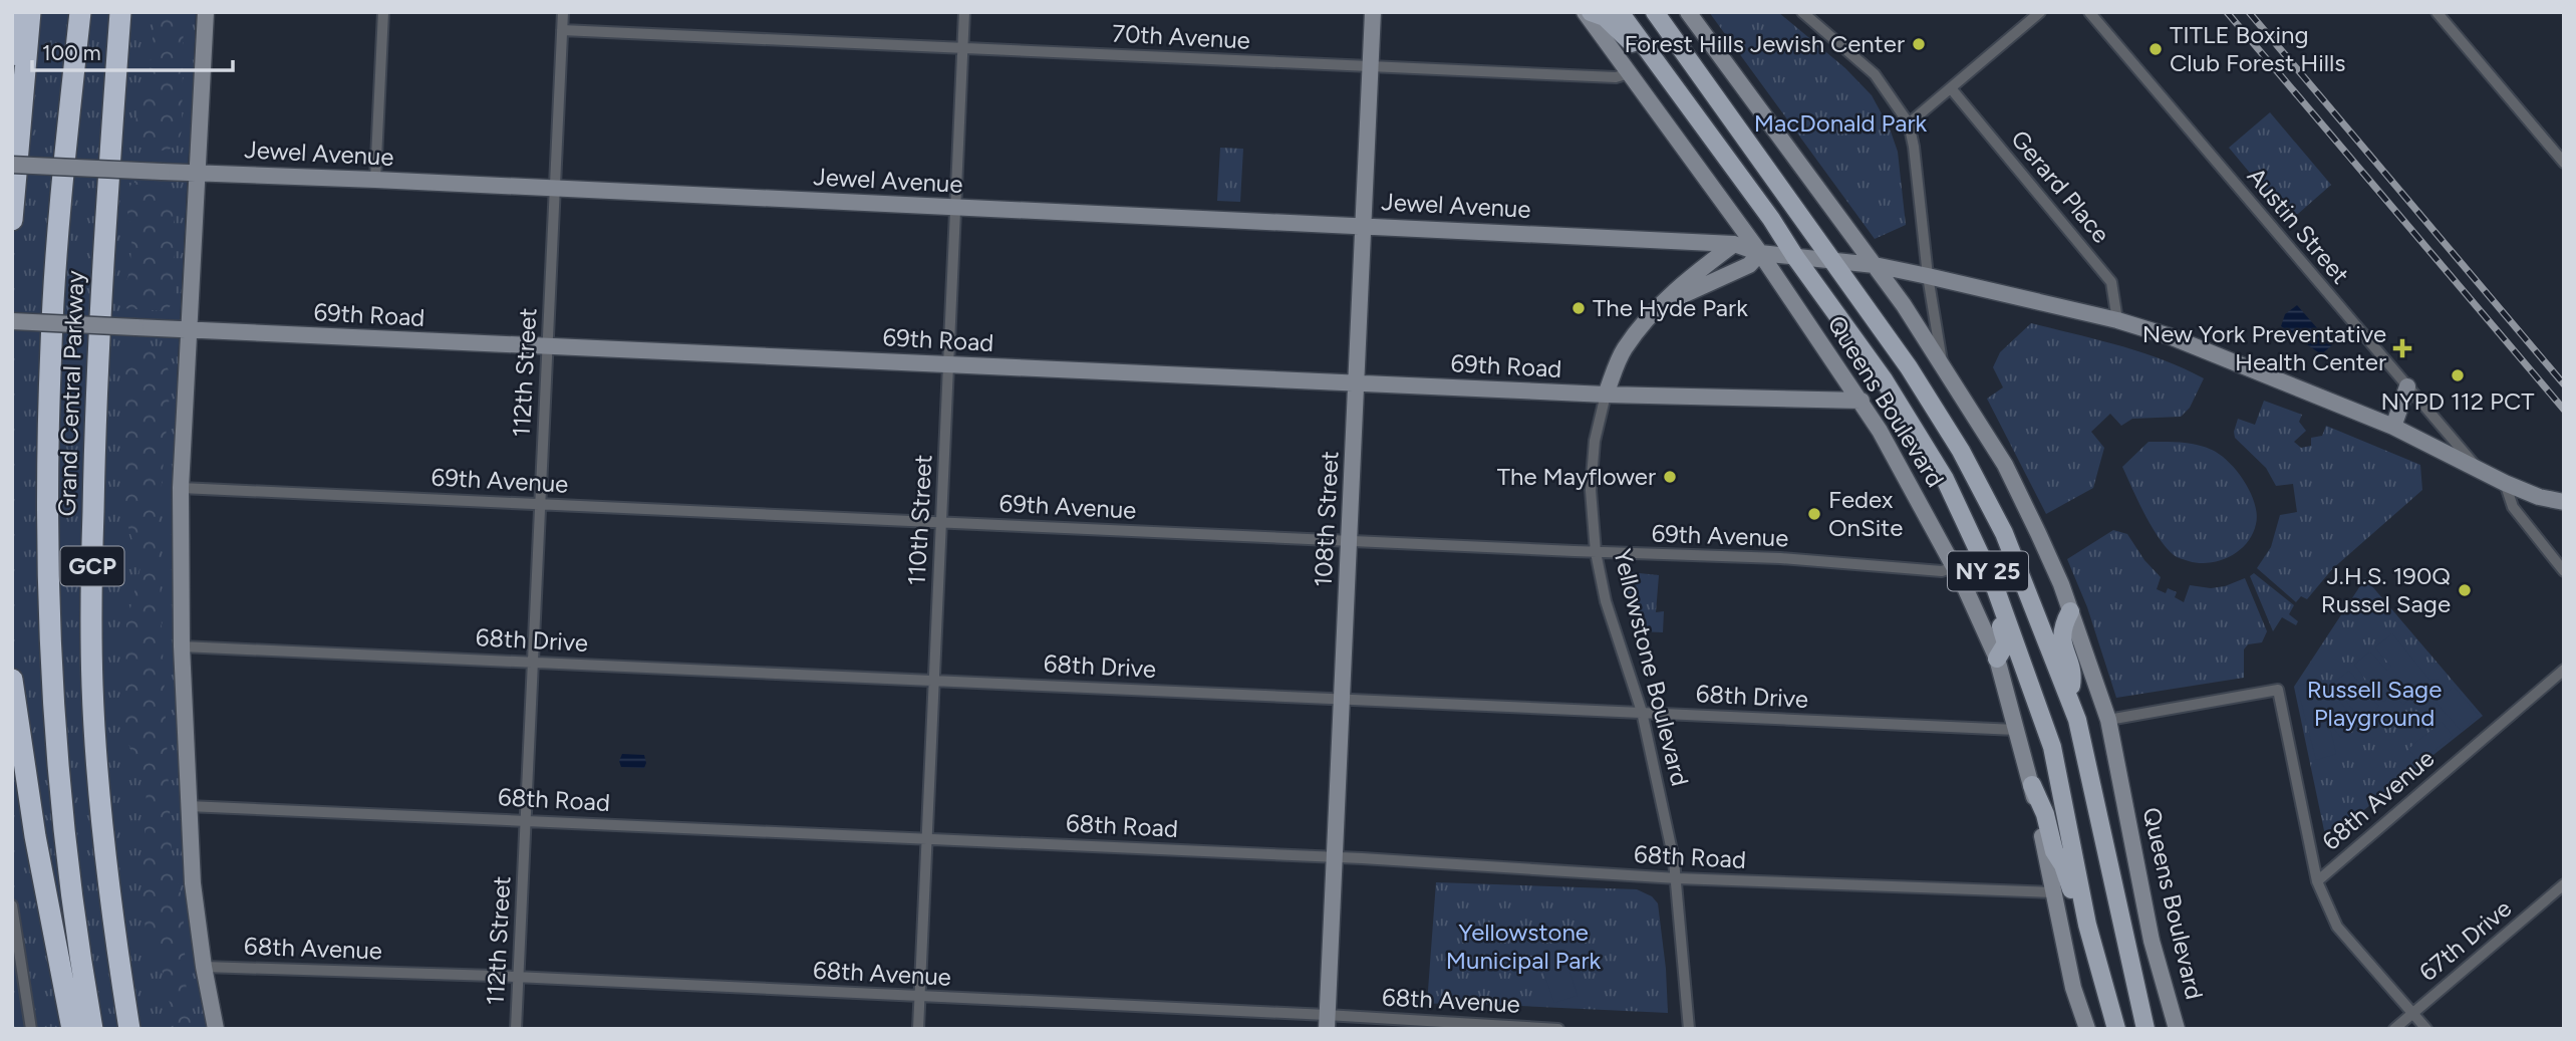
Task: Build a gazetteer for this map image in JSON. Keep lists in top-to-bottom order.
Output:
{
  "streets": {
    "highway": ["Grand Central Parkway", "GCP"],
    "main road": ["Queens Boulevard", "NY 25"],
    "street": [
      "70th Avenue",
      "Jewel Avenue",
      "Gerard Place",
      "Austin Street",
      "69th Road",
      "112th Street",
      "69th Avenue",
      "108th Street",
      "110th Street",
      "68th Drive",
      "Yellowstone Boulevard",
      "68th Road",
      "68th Avenue",
      "67th Drive"
    ]
  },
  "crossings": [
    ["70th Avenue", "112th Street"],
    ["70th Avenue", "Queens Boulevard"],
    ["70th Avenue", "108th Street"],
    ["70th Avenue", "110th Street"],
    ["Jewel Avenue", "112th Street"],
    ["Jewel Avenue", "Queens Boulevard"],
    ["Jewel Avenue", "108th Street"],
    ["Jewel Avenue", "110th Street"],
    ["Jewel Avenue", "Yellowstone Boulevard"],
    ["69th Road", "112th Street"],
    ["69th Road", "Queens Boulevard"],
    ["69th Road", "108th Street"],
    ["69th Road", "110th Street"],
    ["69th Road", "Yellowstone Boulevard"],
    ["112th Street", "69th Avenue"],
    ["112th Street", "68th Drive"],
    ["112th Street", "68th Road"],
    ["112th Street", "68th Avenue"],
    ["Queens Boulevard", "69th Avenue"],
    ["Queens Boulevard", "68th Drive"],
    ["Queens Boulevard", "68th Road"],
    ["69th Avenue", "108th Street"],
    ["69th Avenue", "110th Street"],
    ["69th Avenue", "Yellowstone Boulevard"],
    ["108th Street", "68th Drive"],
    ["108th Street", "68th Road"],
    ["108th Street", "68th Avenue"],
    ["110th Street", "68th Drive"],
    ["110th Street", "68th Road"],
    ["110th Street", "68th Avenue"],
    ["68th Drive", "Yellowstone Boulevard"],
    ["Yellowstone Boulevard", "68th Road"]
  ],
  "parks": ["MacDonald Park", "Russell Sage Playground", "Yellowstone Municipal Park"],
  "places": {
    "other": [
      "Forest Hills Jewish Center",
      "TITLE Boxing Club Forest Hills",
      "The Hyde Park",
      "NYPD 112 PCT",
      "The Mayflower",
      "Fedex OnSite",
      "J.H.S. 190Q Russel Sage"
    ],
    "health": ["New York Preventative Health Center"]
  },
  "scale_bar": "100 m"
}
